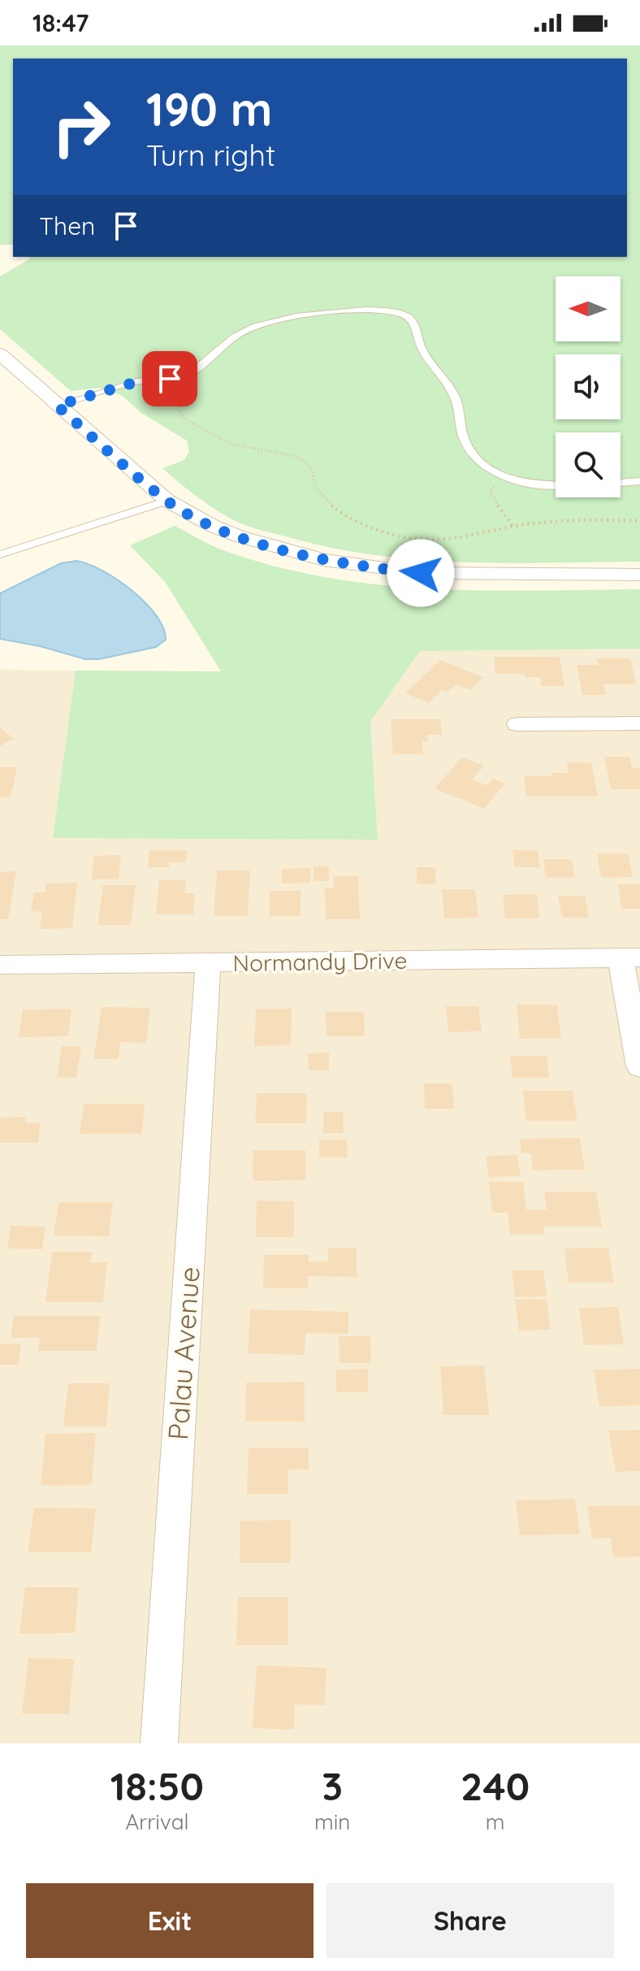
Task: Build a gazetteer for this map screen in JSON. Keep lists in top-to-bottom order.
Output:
{
  "streets": {
    "street": ["Normandy Drive", "Palau Avenue"]
  },
  "crossings": [
    ["Normandy Drive", "Palau Avenue"]
  ],
  "north": "left",
  "page": {
    "status": "18:47",
    "turn": ["190 m", "Turn right"],
    "then": "Then",
    "eta": [
      "18:50",
      "Arrival",
      "3",
      "min",
      "240",
      "m"
    ],
    "buttons": ["Exit", "Share"]
  }
}
